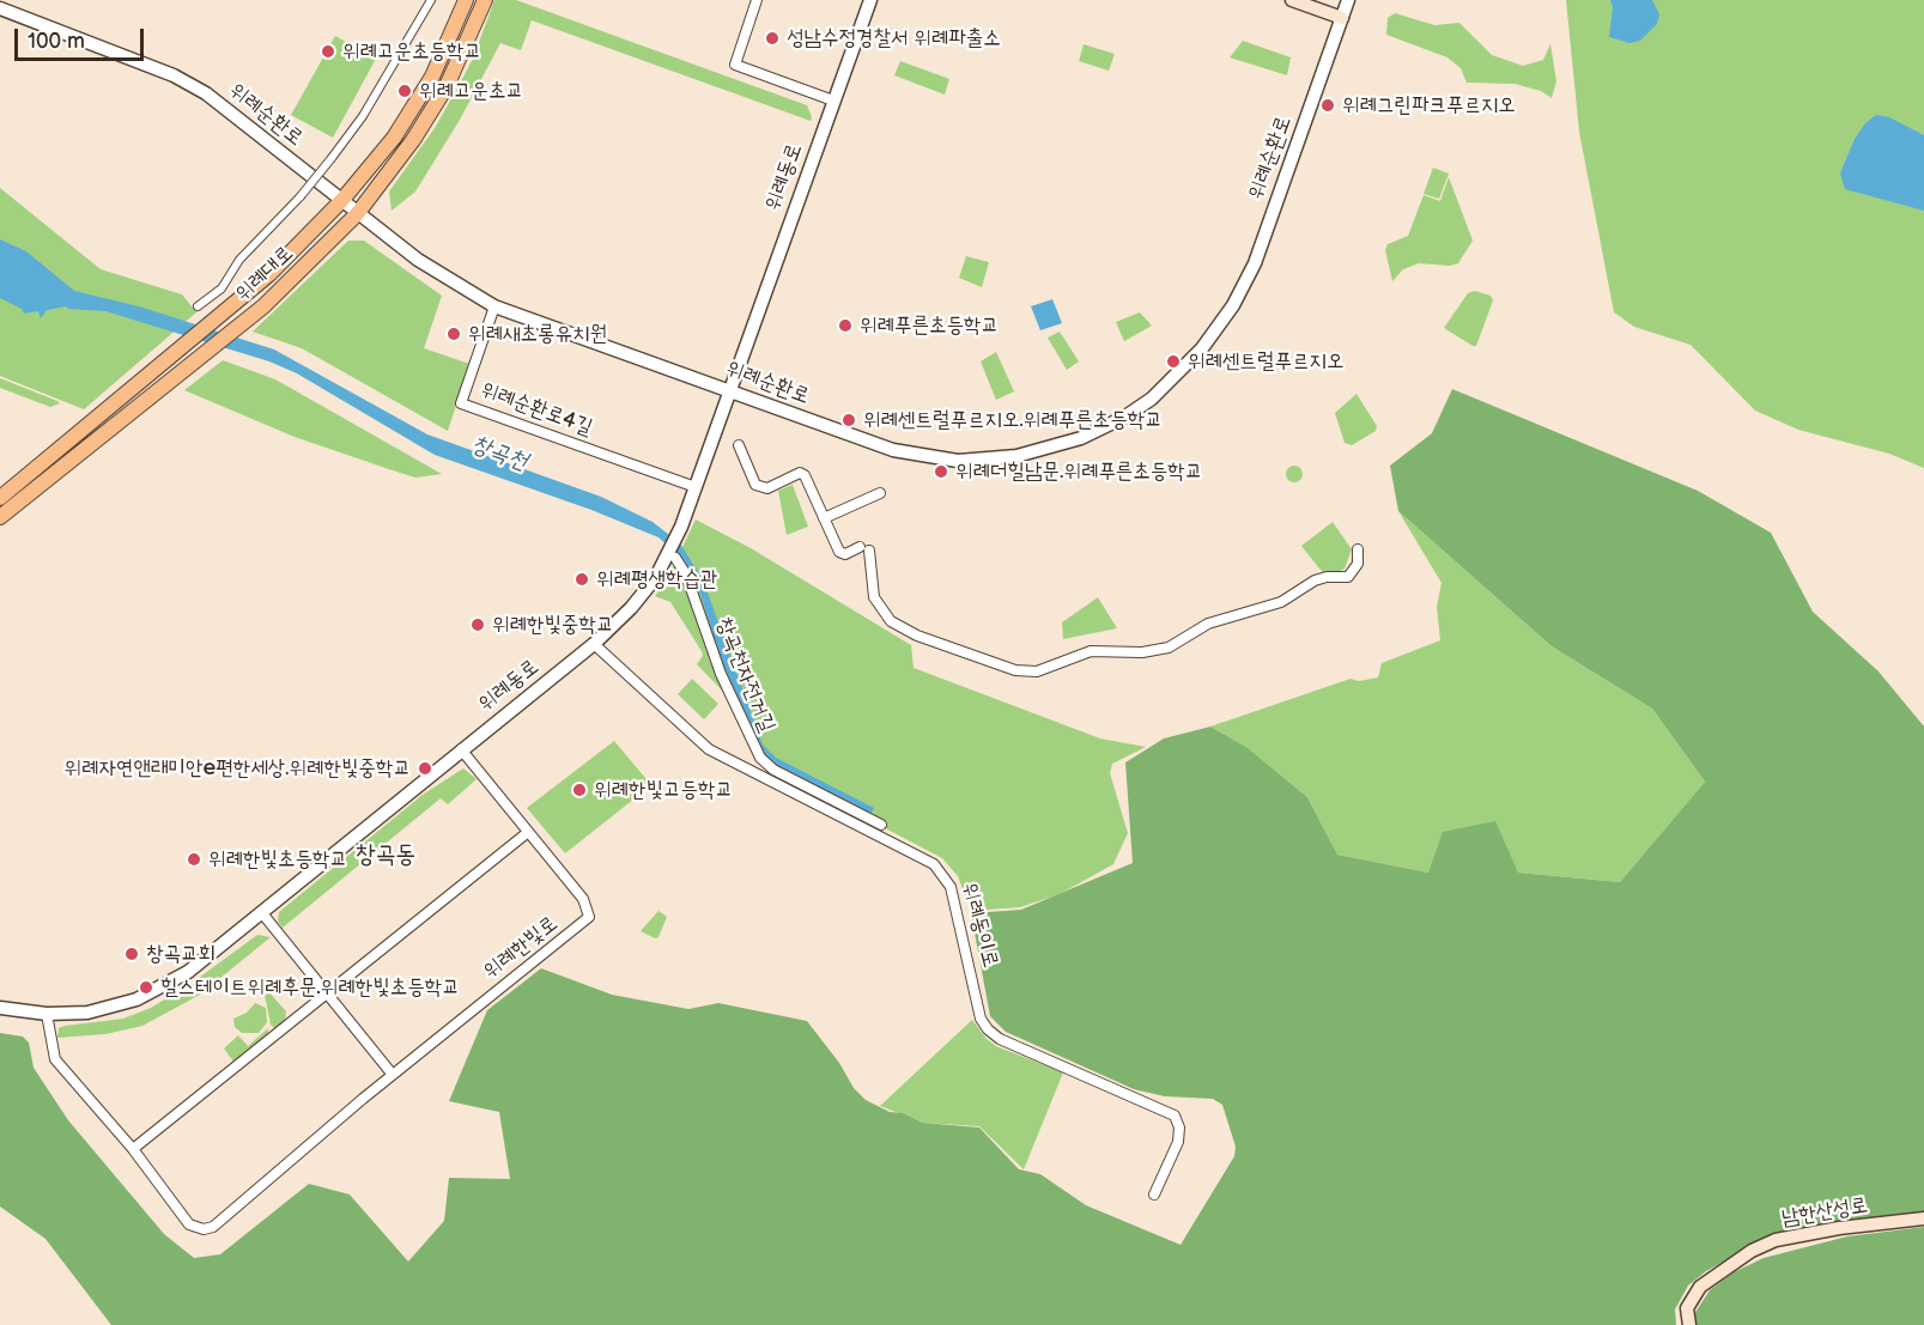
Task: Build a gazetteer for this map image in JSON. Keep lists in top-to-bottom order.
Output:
{
  "streets": {
    "main road": ["위례대로", "남한산성로"],
    "street": [
      "위례순환로",
      "위례동로",
      "위례순환로4길",
      "창곡천자전거길",
      "위례동이로",
      "위례한빛로"
    ]
  },
  "crossings": [
    ["위례순환로", "위례동로"],
    ["위례순환로", "위례대로"],
    ["위례순환로", "위례순환로4길"],
    ["위례동로", "위례순환로4길"],
    ["위례동로", "위례동이로"],
    ["위례동로", "위례한빛로"]
  ],
  "districts": ["창곡동"],
  "water": ["창곡천"],
  "places": [
    "성남수정경찰서 위례파출소",
    "위례고운초등학교",
    "위례고운초교",
    "위례그린파크푸르지오",
    "위례푸른초등학교",
    "위례새초롱유치원",
    "위례센트럴푸르지오",
    "위례센트럴푸르지오.위례푸른초등학교",
    "위례더힐남문.위례푸른초등학교",
    "위례평생학습관",
    "위례한빛중학교",
    "위례자연앤래미안e편한세상.위례한빛중학교",
    "위례한빛고등학교",
    "위례한빛초등학교",
    "창곡교회",
    "힐스테이트위례후문.위례한빛초등학교"
  ],
  "scale_bar": "100 m"
}
